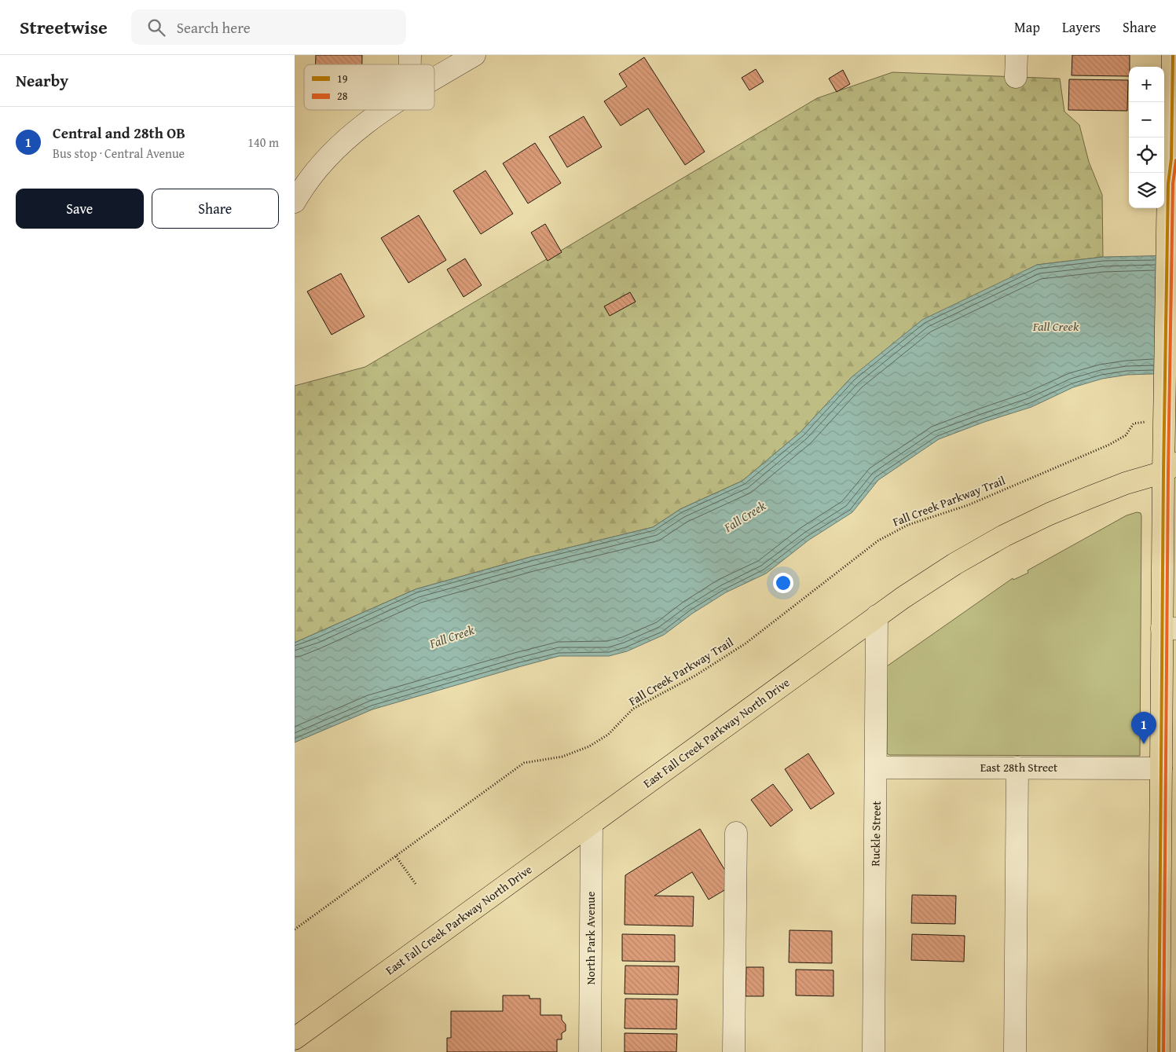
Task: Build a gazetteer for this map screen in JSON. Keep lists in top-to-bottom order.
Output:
{
  "streets": {
    "main road": ["East Fall Creek Parkway North Drive"],
    "street": ["East 28th Street", "Ruckle Street", "North Park Avenue"],
    "path": ["Fall Creek Parkway Trail"]
  },
  "crossings": [
    ["East Fall Creek Parkway North Drive", "Ruckle Street"],
    ["East Fall Creek Parkway North Drive", "North Park Avenue"],
    ["East 28th Street", "Ruckle Street"]
  ],
  "water": ["Fall Creek"],
  "lines": ["transit line 19", "transit line 28"],
  "legend": ["19", "28"],
  "page": {
    "header": "Streetwise",
    "search": "Search here",
    "nav": ["Map", "Layers", "Share"],
    "heading": "Nearby",
    "map_buttons": ["+", "−"],
    "list": [
      {
        "mark": "1",
        "name": "Central and 28th OB",
        "note": "Bus stop · Central Avenue",
        "value": "140 m"
      }
    ],
    "buttons": ["Save", "Share"],
    "pins": "1"
  }
}
